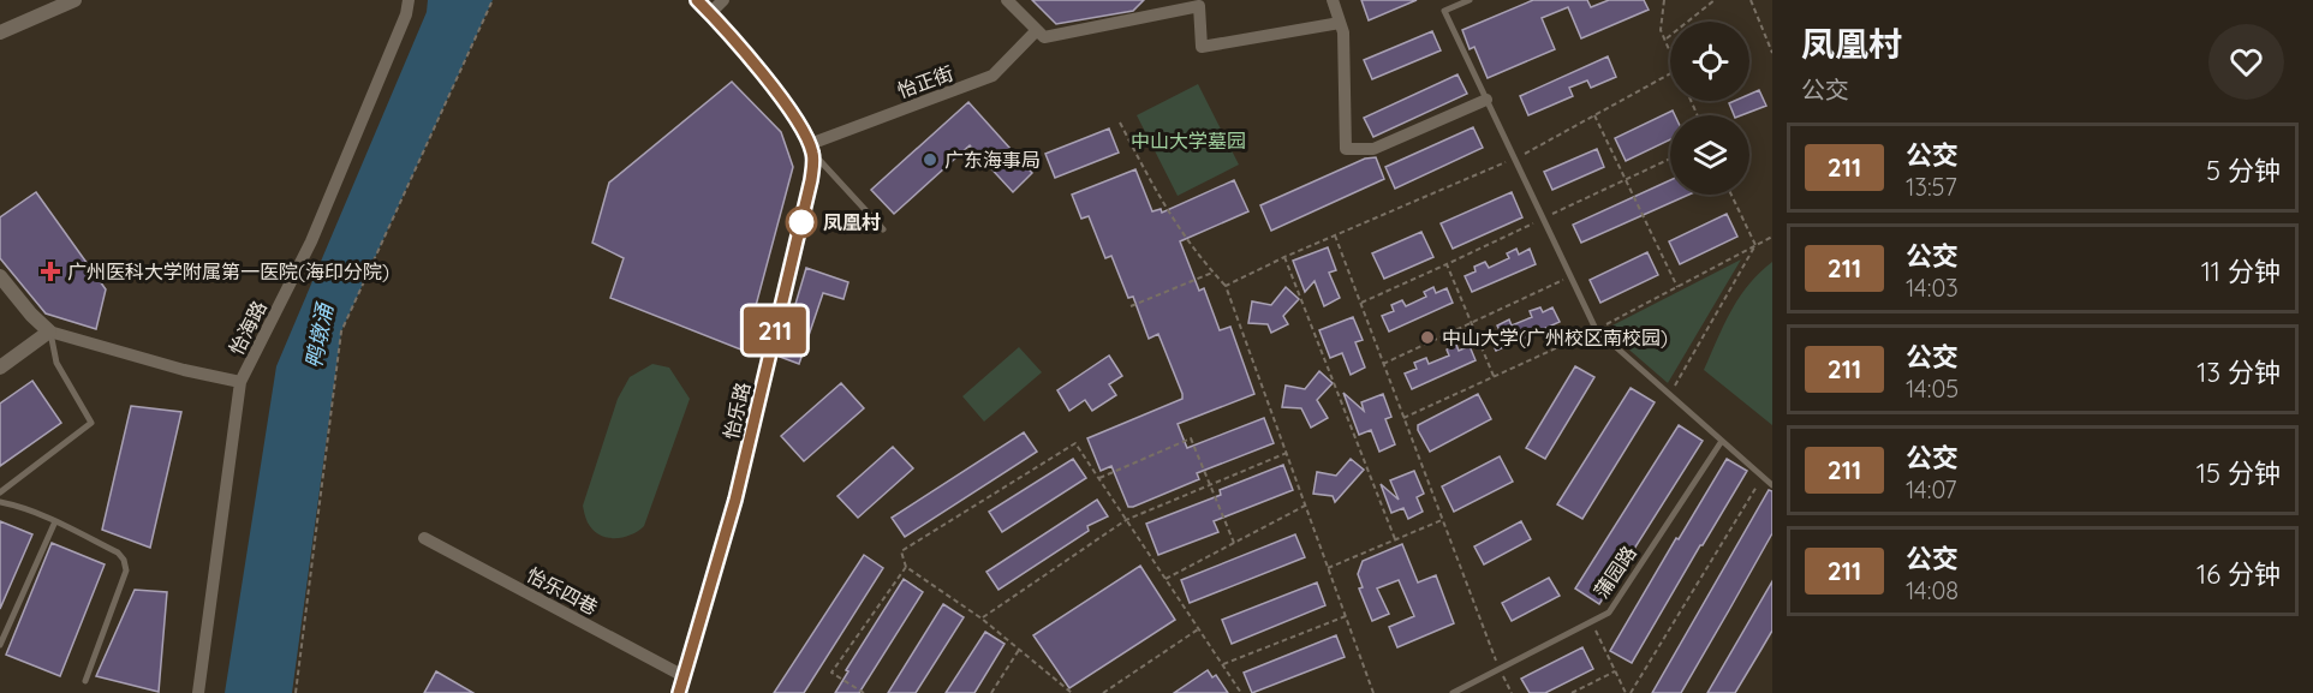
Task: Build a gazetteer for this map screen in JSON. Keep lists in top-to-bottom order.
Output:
{
  "streets": {
    "street": [
      "怡正街",
      "怡海路",
      "怡乐路",
      "怡乐四巷"
    ],
    "lane": ["蒲园路"]
  },
  "crossings": [
    ["怡正街", "怡乐路"],
    ["怡乐路", "怡乐四巷"]
  ],
  "water": ["鸭墩涌"],
  "parks": ["中山大学墓园"],
  "places": {
    "other": ["广东海事局", "凤凰村", "中山大学(广州校区南校园)"],
    "health": ["广州医科大学附属第一医院(海印分院)"]
  },
  "lines": ["bus line 211"],
  "page": {
    "on_map": "211",
    "heading": ["凤凰村", "公交"],
    "list": [
      {
        "mark": "211",
        "name": "公交",
        "note": "13:57",
        "value": "5 分钟"
      },
      {
        "mark": "211",
        "name": "公交",
        "note": "14:03",
        "value": "11 分钟"
      },
      {
        "mark": "211",
        "name": "公交",
        "note": "14:05",
        "value": "13 分钟"
      },
      {
        "mark": "211",
        "name": "公交",
        "note": "14:07",
        "value": "15 分钟"
      },
      {
        "mark": "211",
        "name": "公交",
        "note": "14:08",
        "value": "16 分钟"
      }
    ]
  }
}
